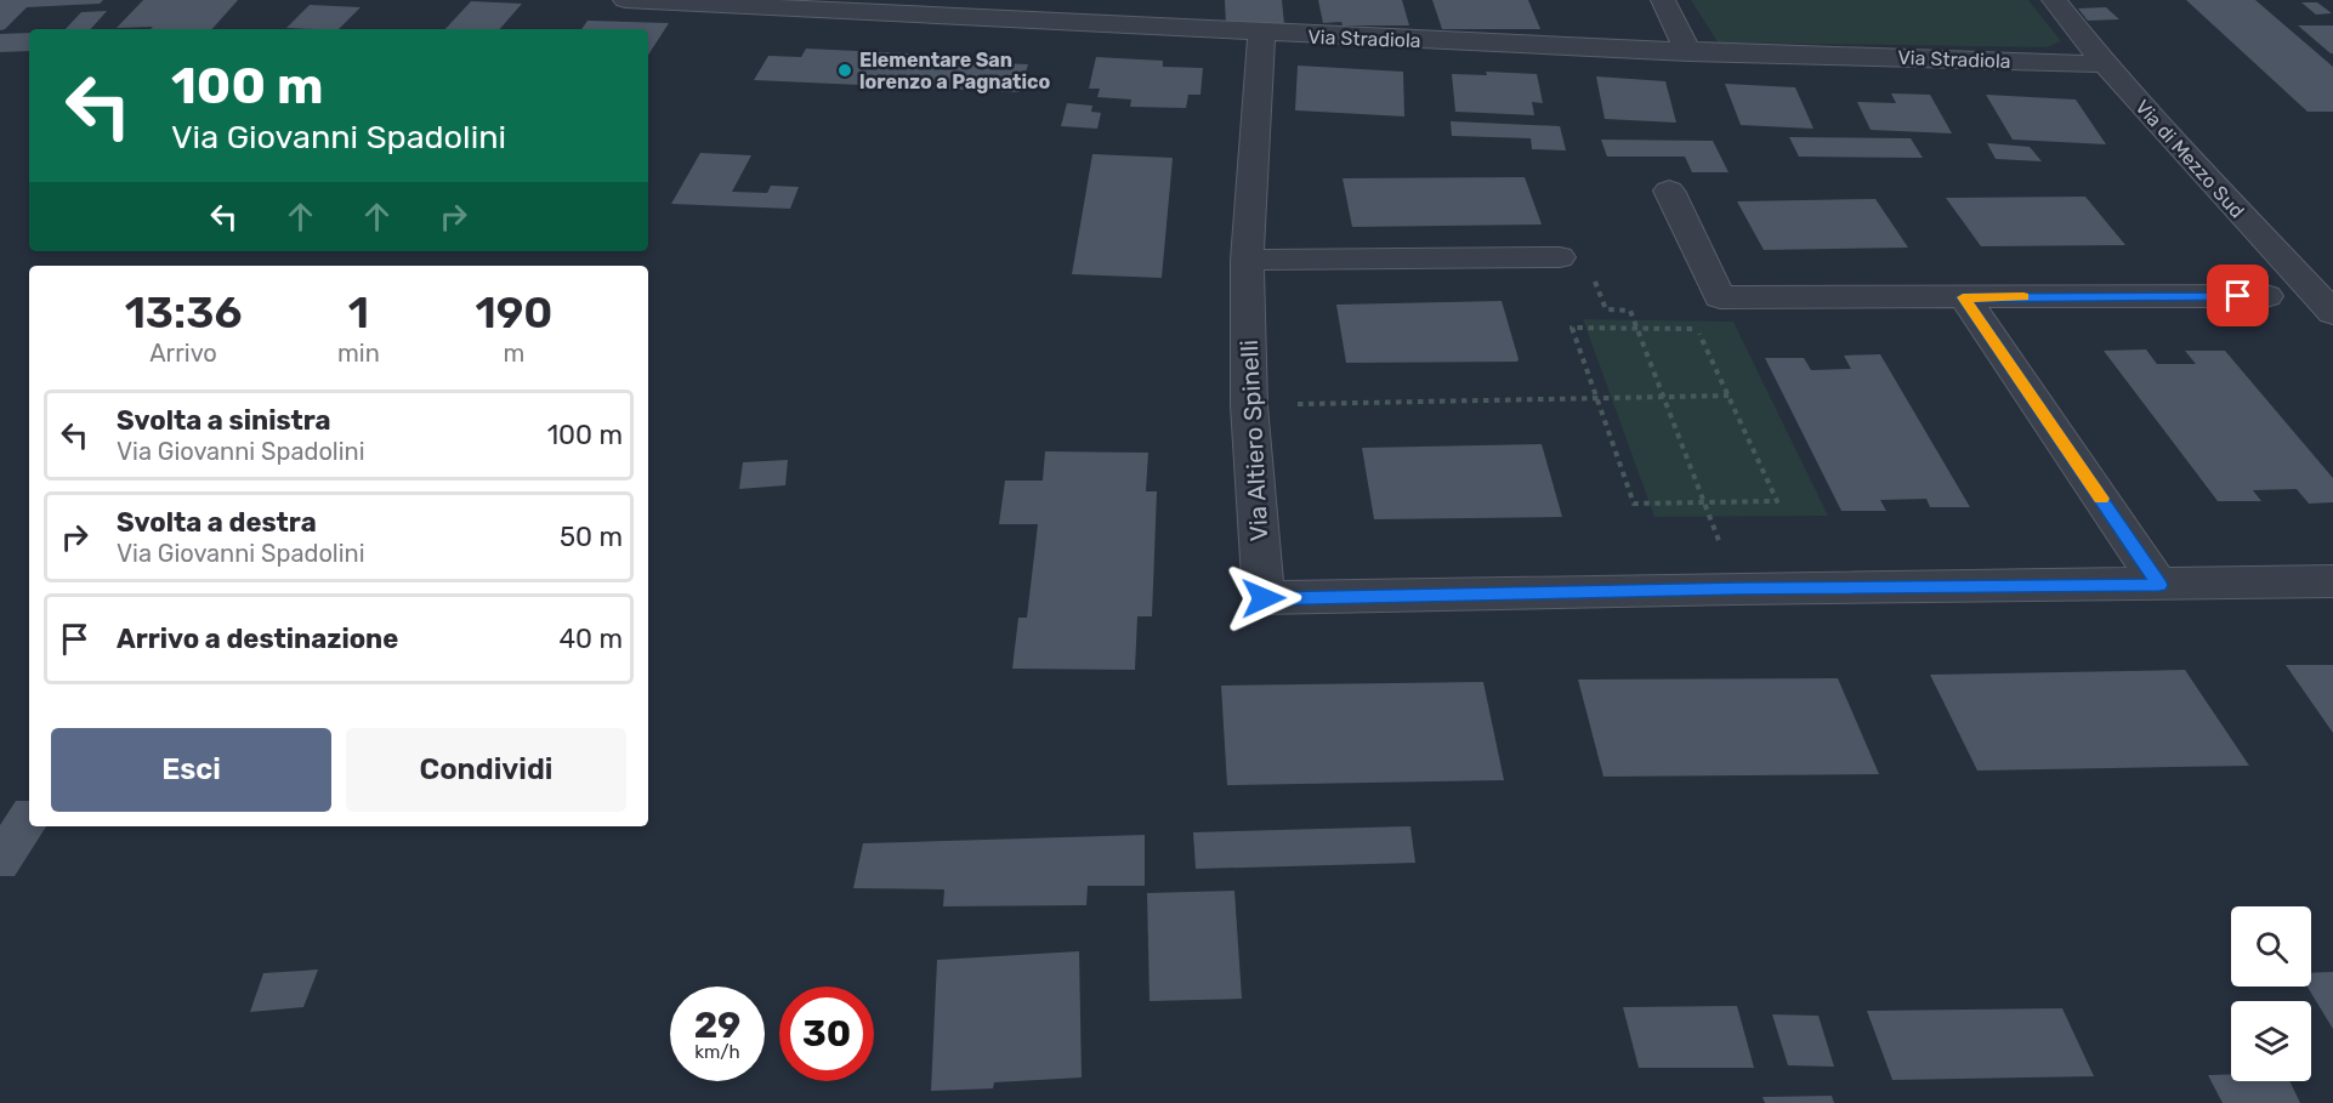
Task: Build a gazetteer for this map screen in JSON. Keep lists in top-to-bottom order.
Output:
{
  "streets": {
    "street": ["Via Stradiola", "Via di Mezzo Sud", "Via Altiero Spinelli"]
  },
  "crossings": [
    ["Via Stradiola", "Via di Mezzo Sud"],
    ["Via Stradiola", "Via Altiero Spinelli"]
  ],
  "places": ["Elementare San lorenzo a Pagnatico"],
  "page": {
    "turn": ["100 m", "Via Giovanni Spadolini"],
    "eta": [
      "13:36",
      "Arrivo",
      "1",
      "min",
      "190",
      "m"
    ],
    "list": [
      {
        "name": "Svolta a sinistra",
        "note": "Via Giovanni Spadolini",
        "value": "100 m"
      },
      {
        "name": "Svolta a destra",
        "note": "Via Giovanni Spadolini",
        "value": "50 m"
      },
      {
        "name": "Arrivo a destinazione",
        "value": "40 m"
      }
    ],
    "buttons": ["Esci", "Condividi"],
    "speed": "29 km/h",
    "limit": "30"
  }
}
